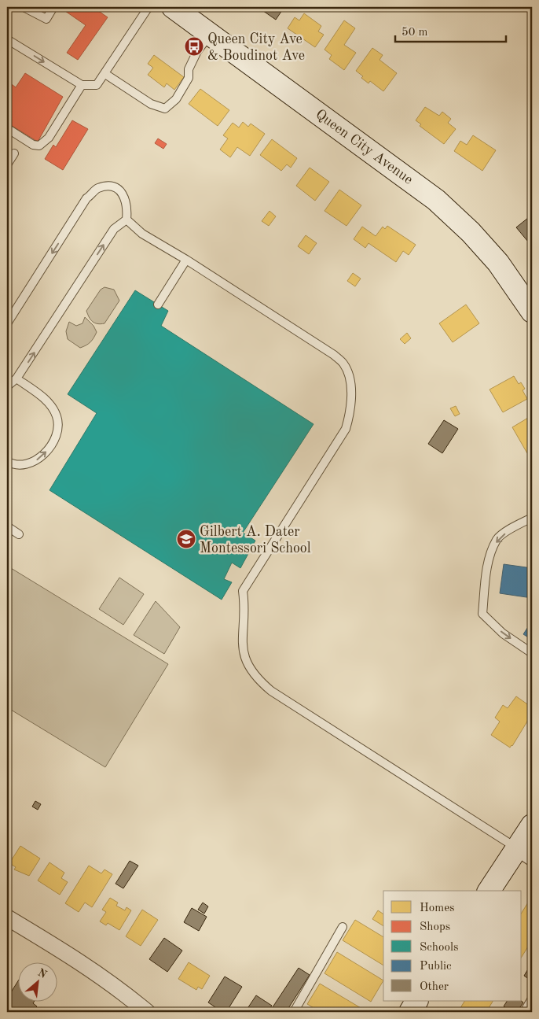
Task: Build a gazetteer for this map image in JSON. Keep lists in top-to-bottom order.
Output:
{
  "streets": {
    "main road": ["Queen City Avenue"]
  },
  "places": {
    "bus stop": ["Queen City Ave & Boudinot Ave"],
    "school or university": ["Gilbert A. Dater Montessori School"]
  },
  "legend": [
    "Homes",
    "Shops",
    "Schools",
    "Public",
    "Other"
  ],
  "scale_bar": "50 m",
  "north": "top right"
}
